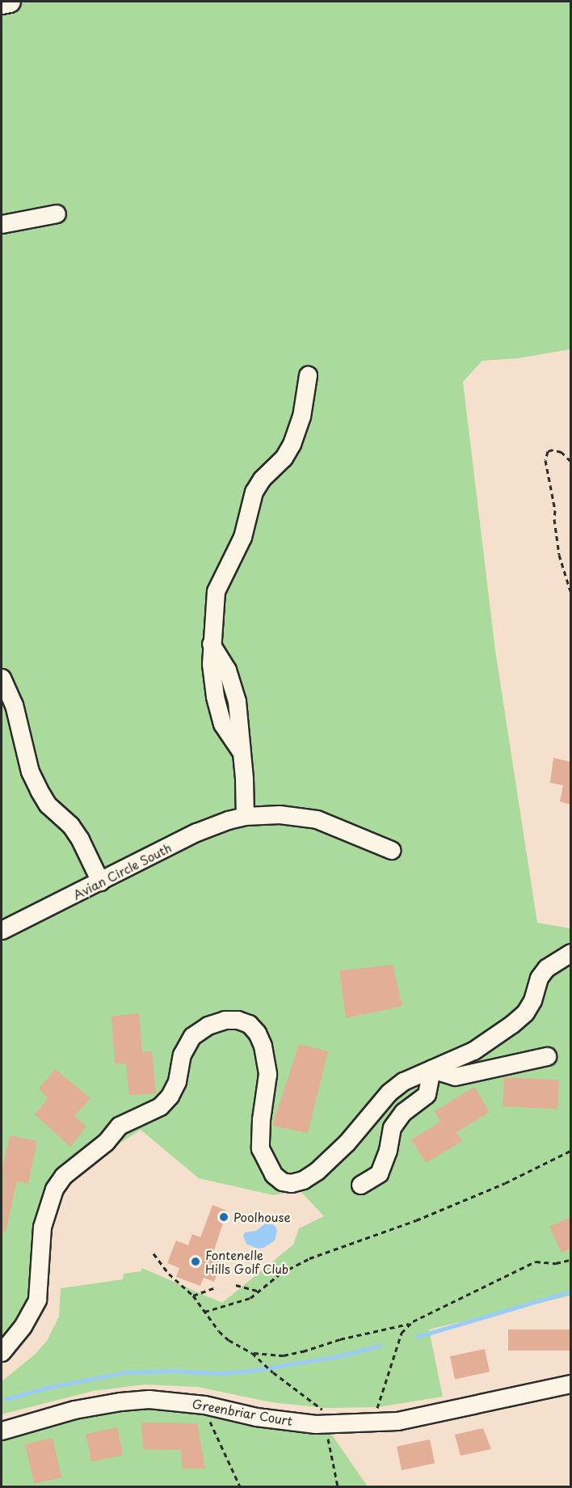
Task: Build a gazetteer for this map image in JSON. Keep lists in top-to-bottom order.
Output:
{
  "streets": {
    "street": ["Avian Circle South", "Greenbriar Court"]
  },
  "places": ["Poolhouse", "Fontenelle Hills Golf Club"]
}
